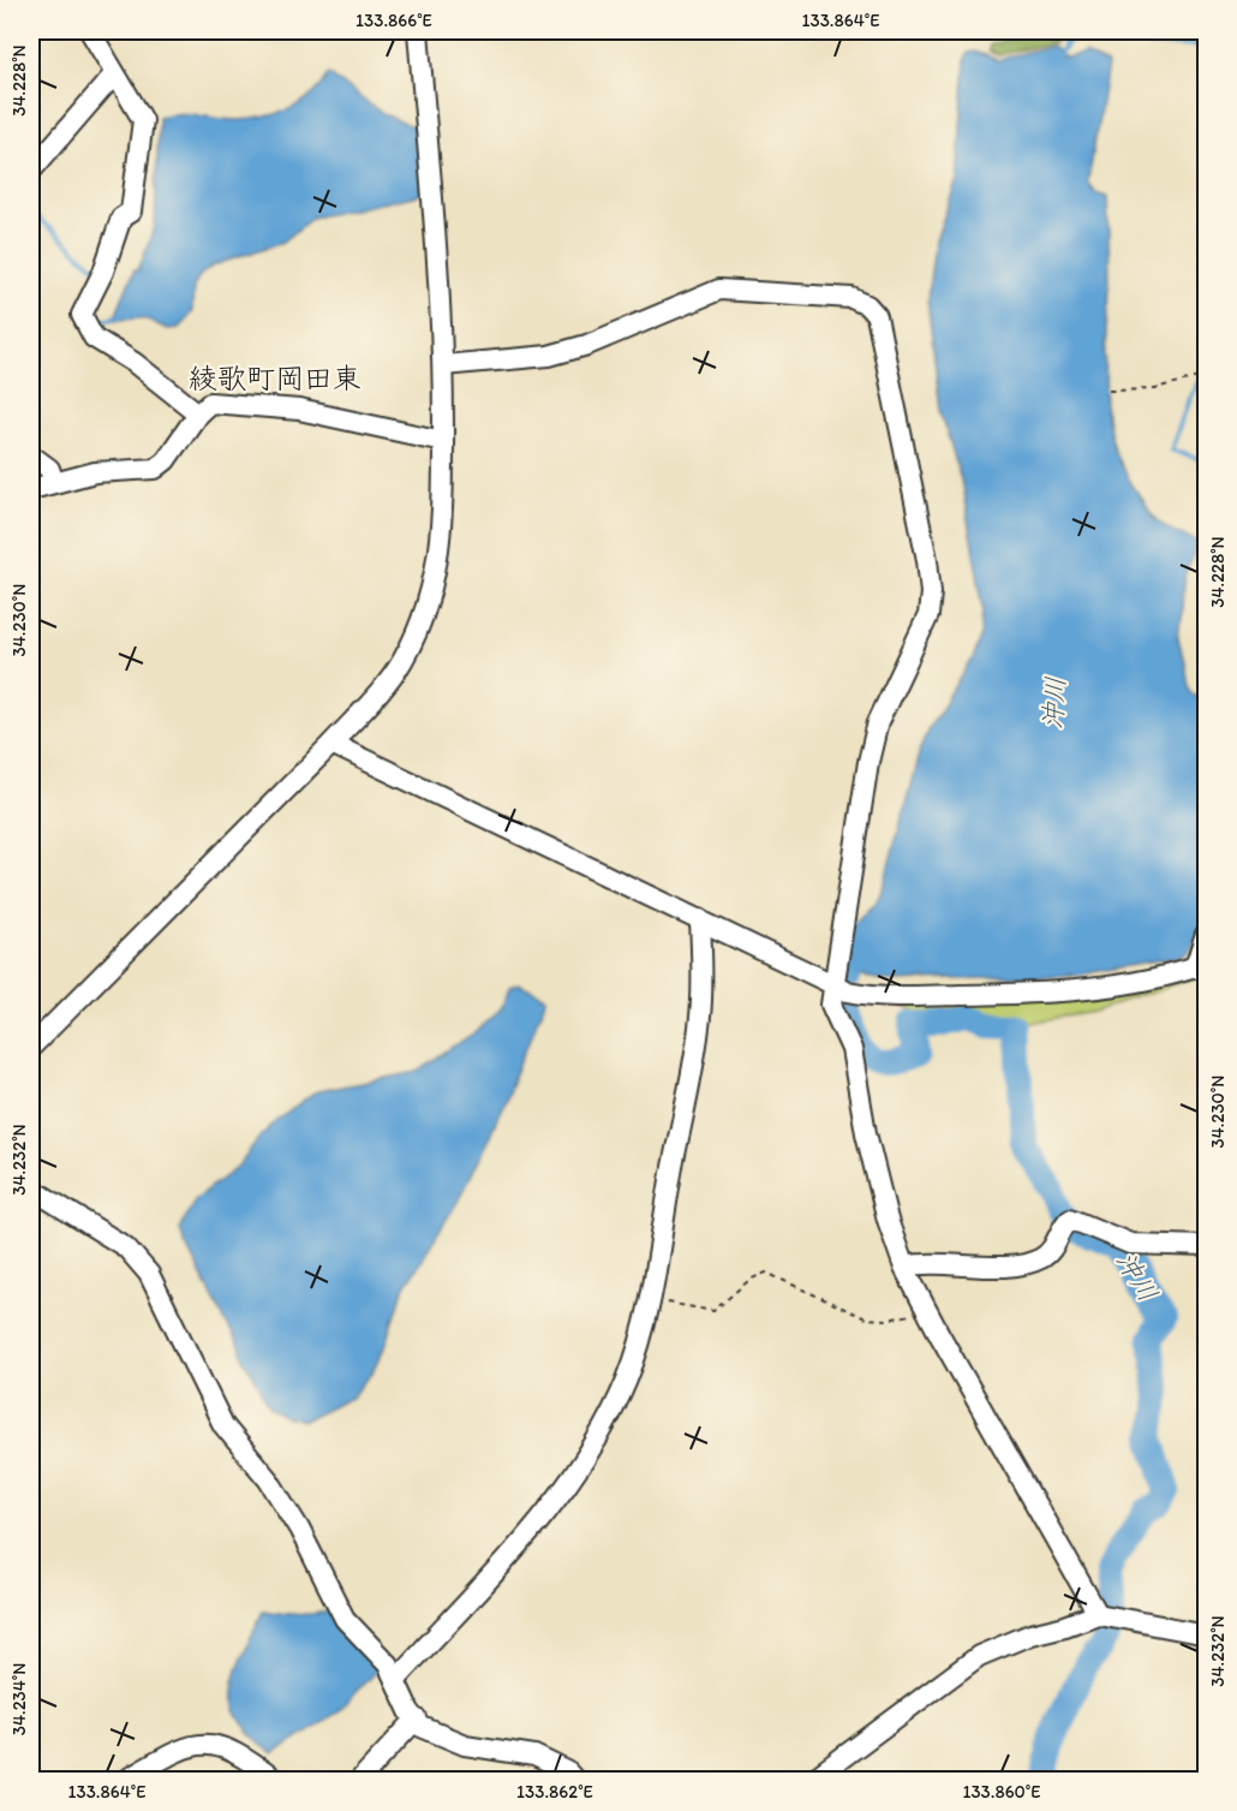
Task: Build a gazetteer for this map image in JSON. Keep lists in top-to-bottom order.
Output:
{
  "districts": ["綾歌町岡田東"],
  "water": ["沖川"],
  "coordinates": [
    "133.866°E",
    "133.864°E",
    "34.228°N",
    "34.230°N",
    "34.232°N",
    "34.234°N",
    "133.862°E",
    "133.860°E"
  ]
}
